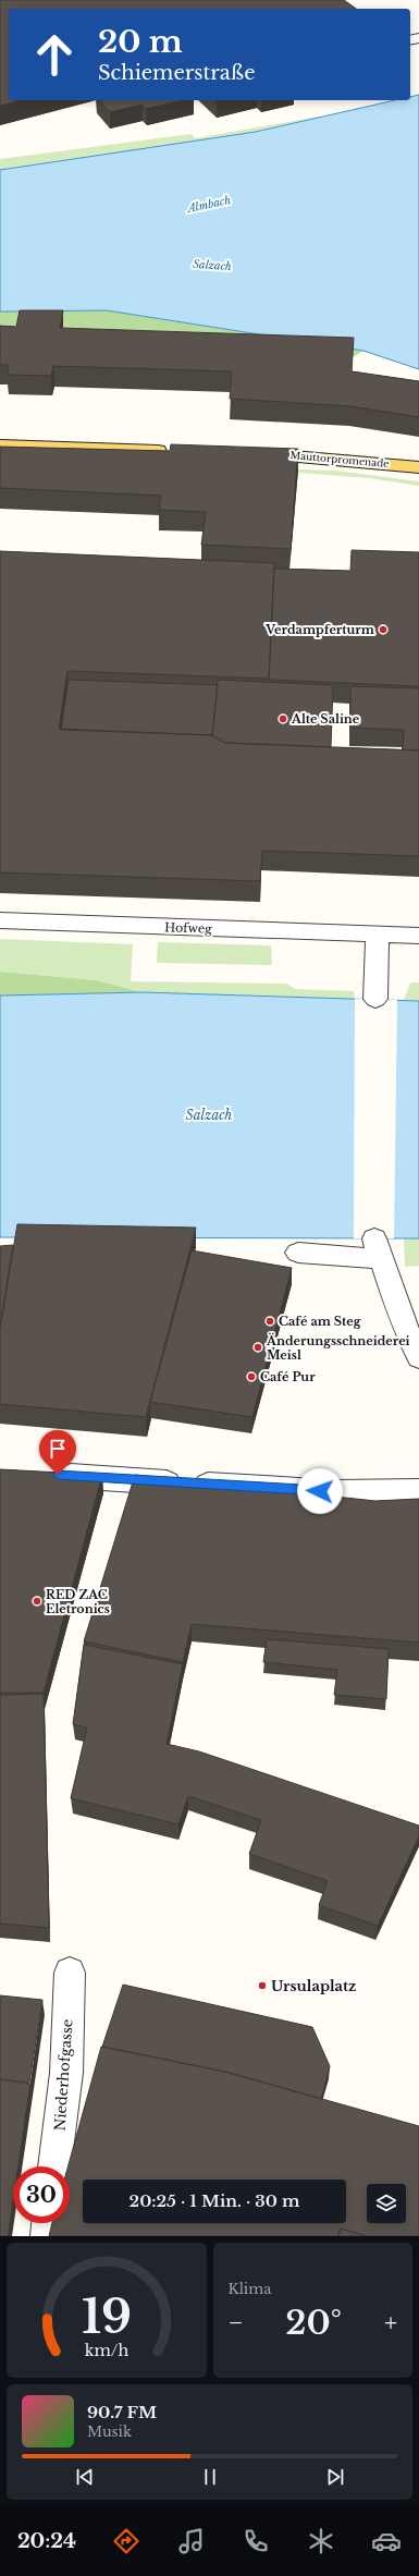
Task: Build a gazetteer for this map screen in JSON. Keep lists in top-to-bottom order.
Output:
{
  "streets": {
    "main road": ["Mauttorpromenade"],
    "street": ["Hofweg", "Niederhofgasse"]
  },
  "water": ["Almbach", "Salzach"],
  "places": [
    "Verdampferturm",
    "Alte Saline",
    "Café am Steg",
    "Änderungsschneiderei Meisl",
    "Café Pur",
    "RED ZAC Eletronics",
    "Ursulaplatz"
  ],
  "page": {
    "turn": ["20 m", "Schiemerstraße"],
    "limit": "30",
    "trip": "20:25 · 1 Min. · 30 m",
    "tile": "Klima",
    "heat": ["−", "20°", "+"],
    "song": ["90.7 FM", "Musik"],
    "tabs": "20:24",
    "gauge": ["19", "km/h"]
  }
}
